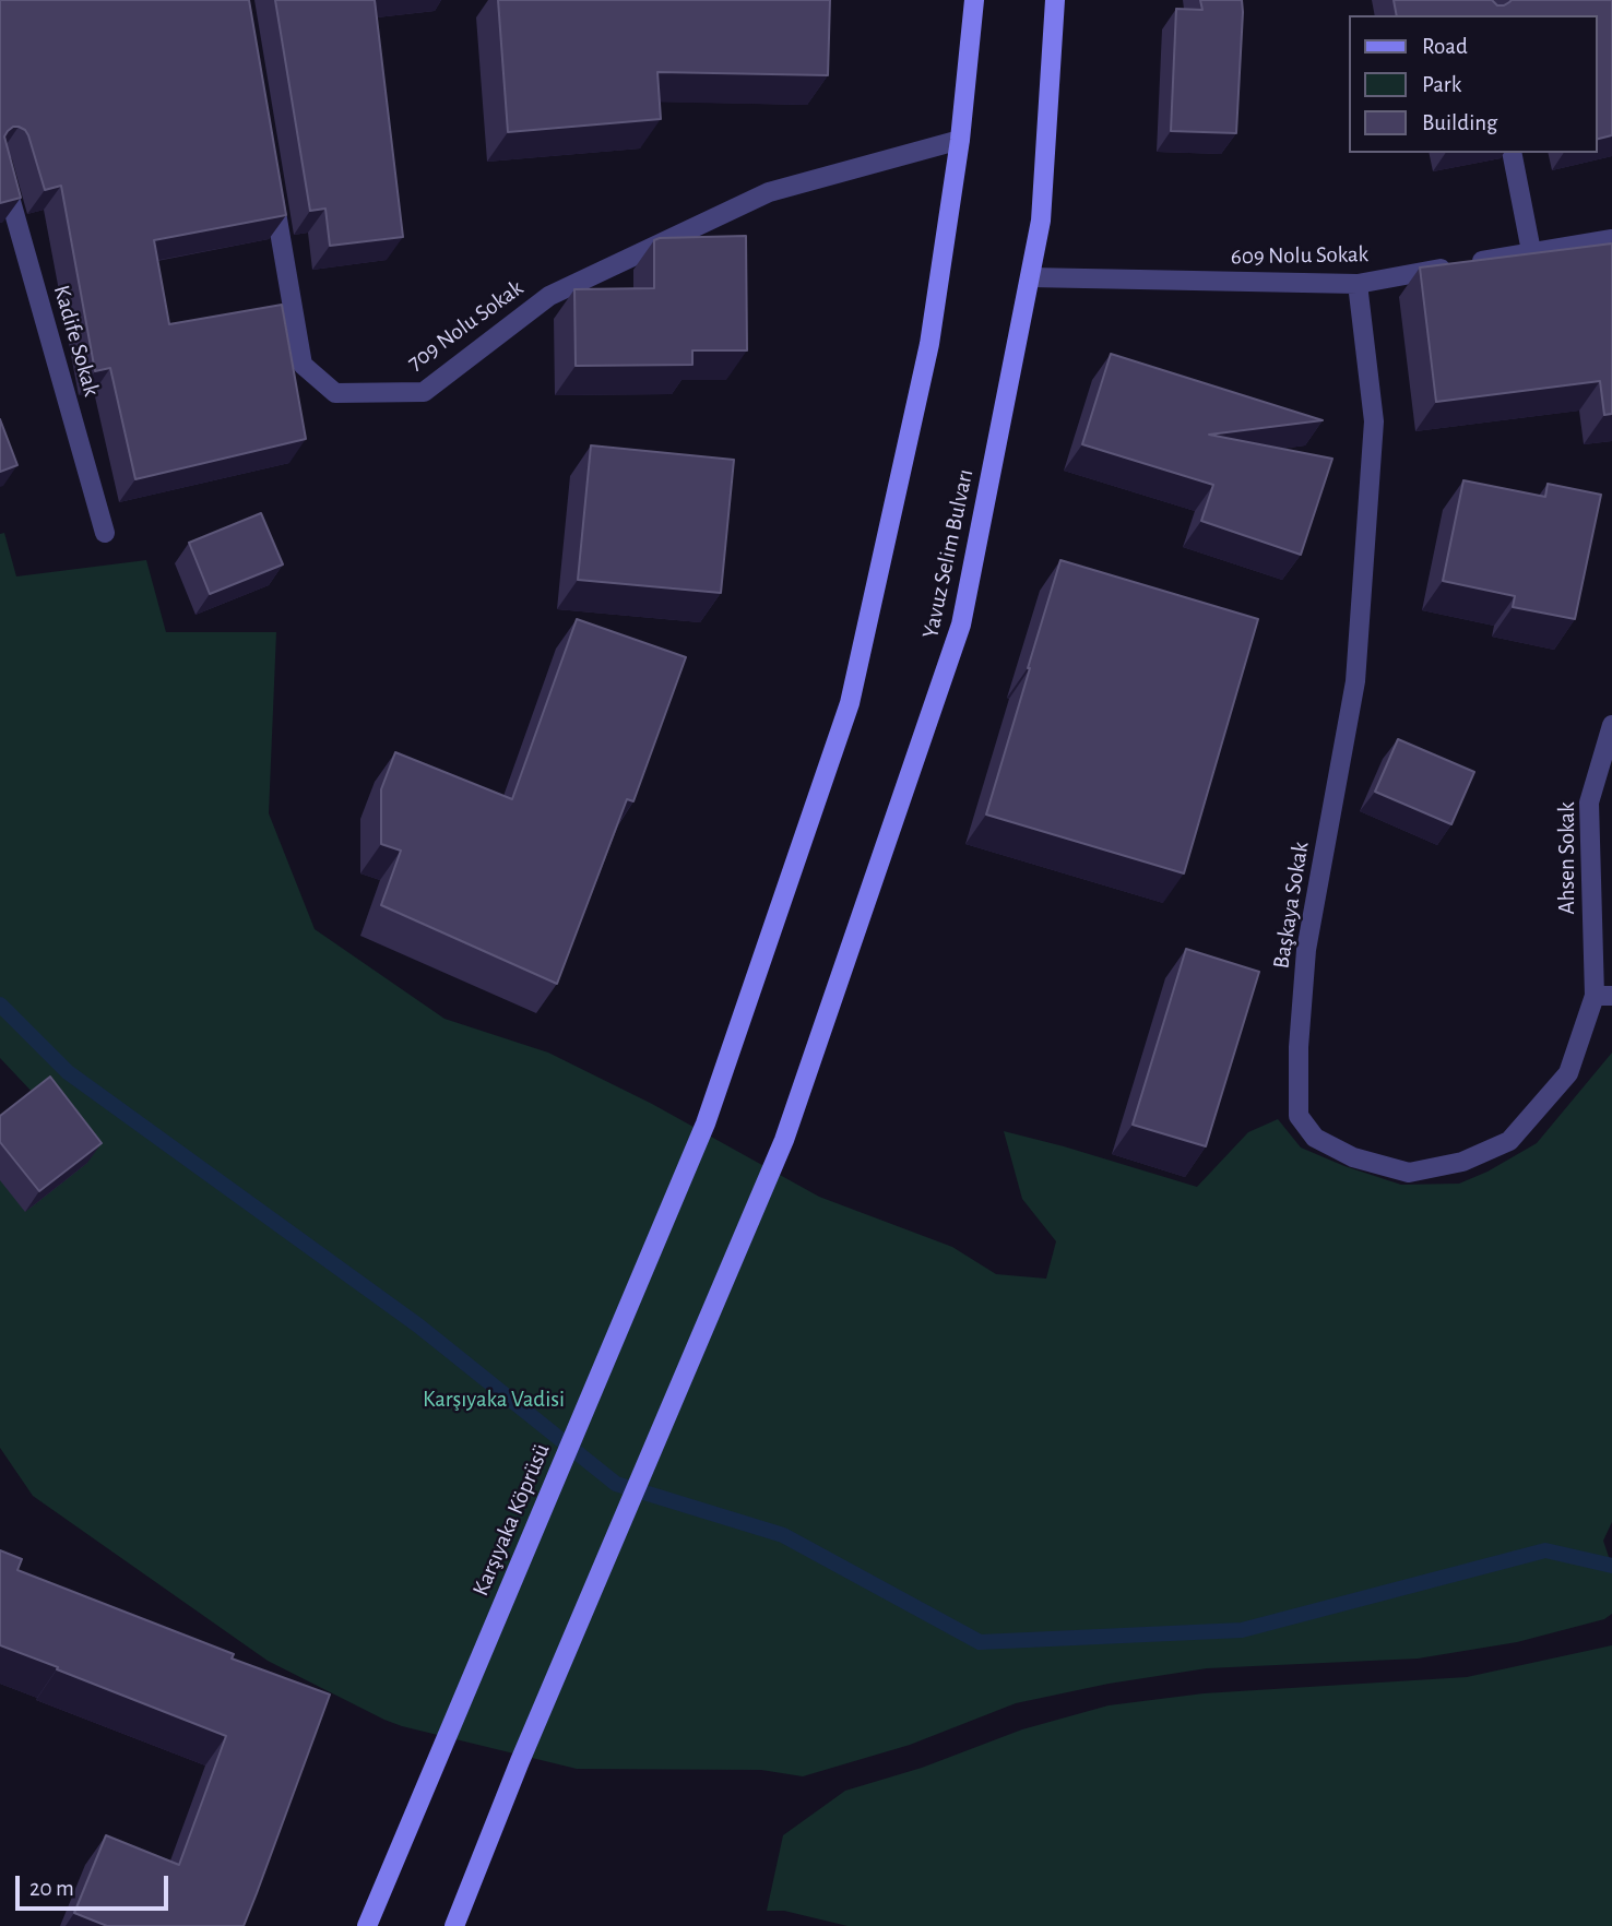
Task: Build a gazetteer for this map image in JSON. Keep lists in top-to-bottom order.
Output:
{
  "streets": {
    "main road": ["Yavuz Selim Bulvarı", "Karşıyaka Köprüsü"],
    "street": [
      "609 Nolu Sokak",
      "709 Nolu Sokak",
      "Kadife Sokak",
      "Ahsen Sokak",
      "Başkaya Sokak"
    ]
  },
  "crossings": [
    ["609 Nolu Sokak", "Yavuz Selim Bulvarı"],
    ["609 Nolu Sokak", "Başkaya Sokak"],
    ["709 Nolu Sokak", "Karşıyaka Köprüsü"],
    ["Ahsen Sokak", "Başkaya Sokak"]
  ],
  "parks": ["Karşıyaka Vadisi"],
  "legend": ["Road", "Park", "Building"],
  "scale_bar": "20 m"
}
